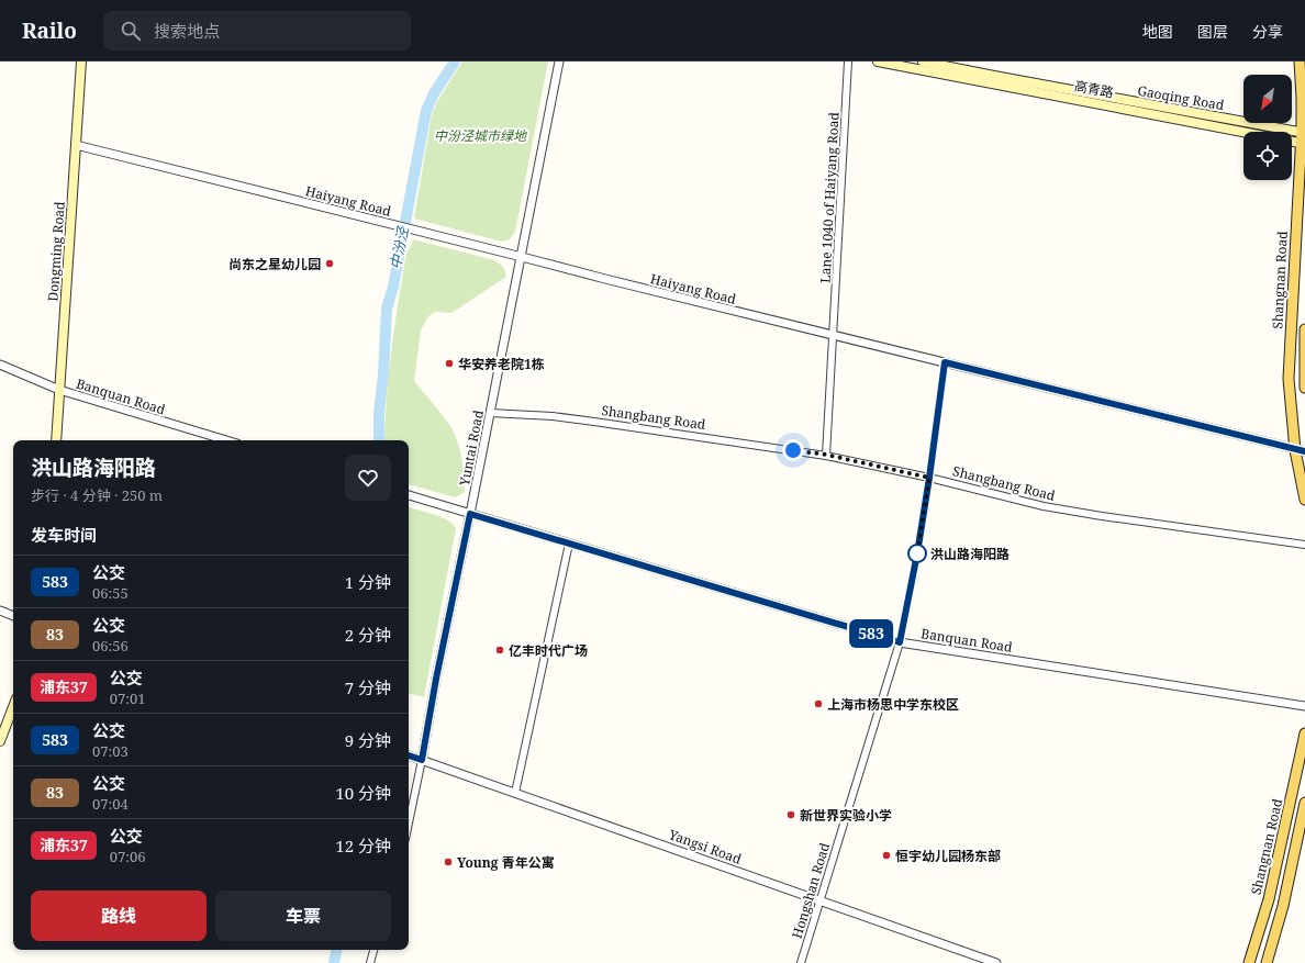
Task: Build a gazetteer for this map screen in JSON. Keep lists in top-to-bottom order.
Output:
{
  "streets": {
    "main road": [
      "高青路",
      "Gaoqing Road",
      "Dongming Road",
      "Shangnan Road"
    ],
    "street": [
      "Lane 1040 of Haiyang Road",
      "Haiyang Road",
      "Banquan Road",
      "Shangbang Road",
      "Yuntai Road",
      "Yangsi Road",
      "Hongshan Road"
    ]
  },
  "crossings": [
    ["高青路", "Gaoqing Road"],
    ["高青路", "Shangnan Road"],
    ["Gaoqing Road", "Shangnan Road"],
    ["Lane 1040 of Haiyang Road", "Haiyang Road"],
    ["Lane 1040 of Haiyang Road", "Shangbang Road"],
    ["Haiyang Road", "Dongming Road"],
    ["Haiyang Road", "Shangnan Road"],
    ["Haiyang Road", "Yuntai Road"],
    ["Haiyang Road", "Hongshan Road"],
    ["Dongming Road", "Banquan Road"],
    ["Banquan Road", "Yuntai Road"],
    ["Banquan Road", "Hongshan Road"],
    ["Shangbang Road", "Yuntai Road"],
    ["Shangbang Road", "Hongshan Road"],
    ["Yuntai Road", "Yangsi Road"],
    ["Yangsi Road", "Hongshan Road"]
  ],
  "water": ["中汾泾"],
  "parks": ["中汾泾城市绿地"],
  "places": [
    "尚东之星幼儿园",
    "华安养老院1栋",
    "洪山路海阳路",
    "亿丰时代广场",
    "上海市杨思中学东校区",
    "新世界实验小学",
    "恒宇幼儿园杨东部",
    "Young 青年公寓"
  ],
  "lines": ["bus line 583"],
  "north": "bottom left",
  "page": {
    "header": "Railo",
    "search": "搜索地点",
    "nav": ["地图", "图层", "分享"],
    "on_map": "583",
    "heading": [
      ["洪山路海阳路", "步行 · 4 分钟 · 250 m"],
      "发车时间"
    ],
    "list": [
      {
        "mark": "583",
        "name": "公交",
        "note": "06:55",
        "value": "1 分钟"
      },
      {
        "mark": "83",
        "name": "公交",
        "note": "06:56",
        "value": "2 分钟"
      },
      {
        "mark": "浦东37",
        "name": "公交",
        "note": "07:01",
        "value": "7 分钟"
      },
      {
        "mark": "583",
        "name": "公交",
        "note": "07:03",
        "value": "9 分钟"
      },
      {
        "mark": "83",
        "name": "公交",
        "note": "07:04",
        "value": "10 分钟"
      },
      {
        "mark": "浦东37",
        "name": "公交",
        "note": "07:06",
        "value": "12 分钟"
      }
    ],
    "buttons": ["路线", "车票"]
  }
}
